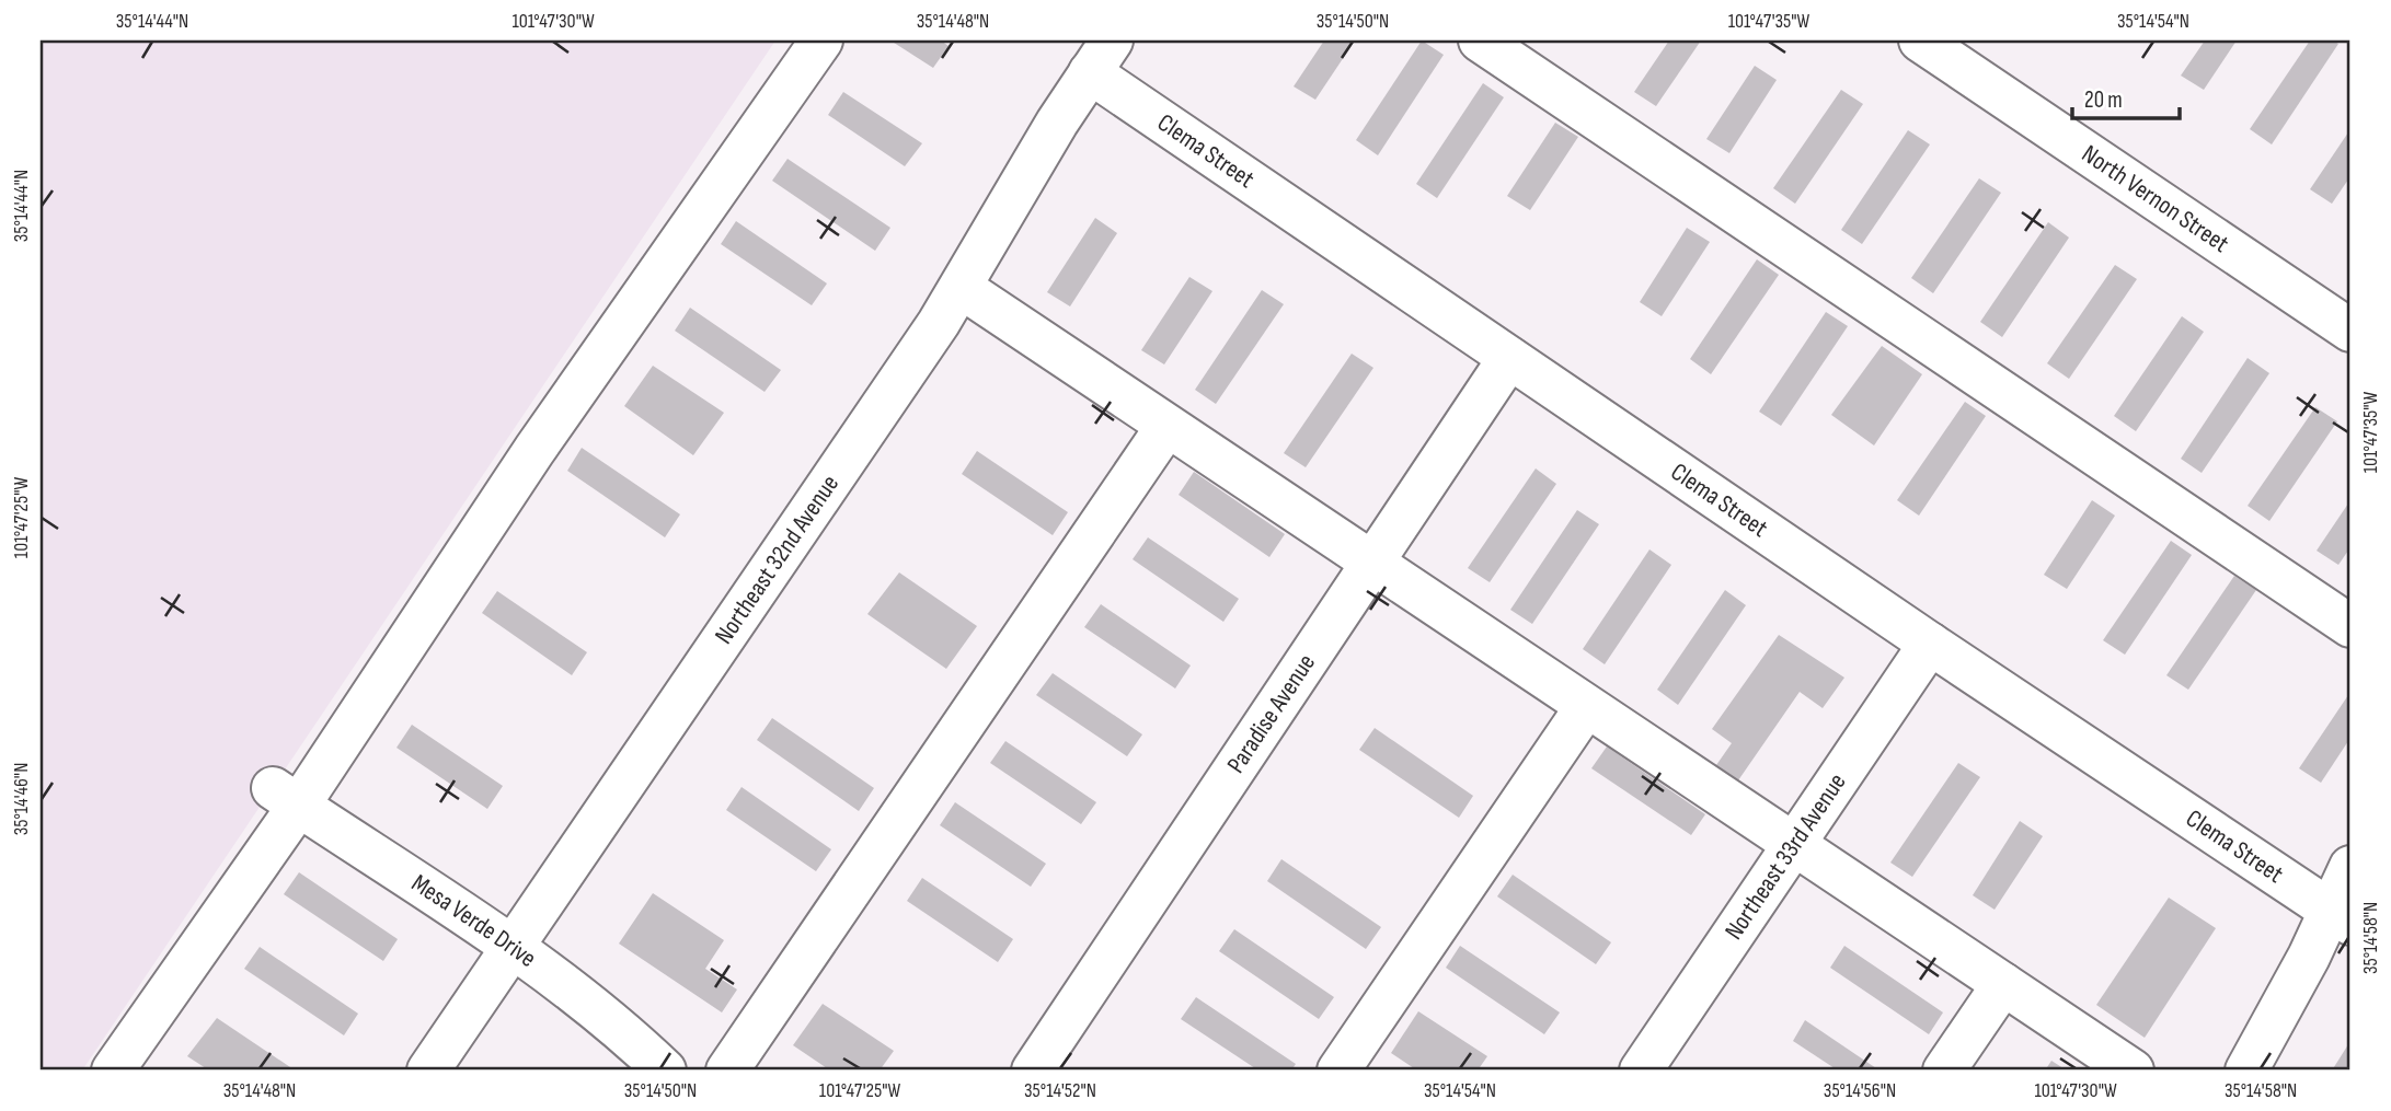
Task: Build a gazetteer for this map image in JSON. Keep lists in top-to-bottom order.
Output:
{
  "streets": {
    "street": [
      "Clema Street",
      "North Vernon Street",
      "Northeast 32nd Avenue",
      "Paradise Avenue",
      "Northeast 33rd Avenue",
      "Mesa Verde Drive"
    ]
  },
  "crossings": [
    ["Clema Street", "Northeast 32nd Avenue"],
    ["Clema Street", "Paradise Avenue"],
    ["Clema Street", "Northeast 33rd Avenue"],
    ["Northeast 32nd Avenue", "Mesa Verde Drive"]
  ],
  "scale_bar": "20 m",
  "coordinates": [
    "35°14'44\"N",
    "101°47'30\"W",
    "35°14'48\"N",
    "35°14'50\"N",
    "101°47'35\"W",
    "35°14'54\"N",
    "101°47'25\"W",
    "35°14'46\"N",
    "35°14'58\"N",
    "35°14'52\"N",
    "35°14'56\"N"
  ]
}
